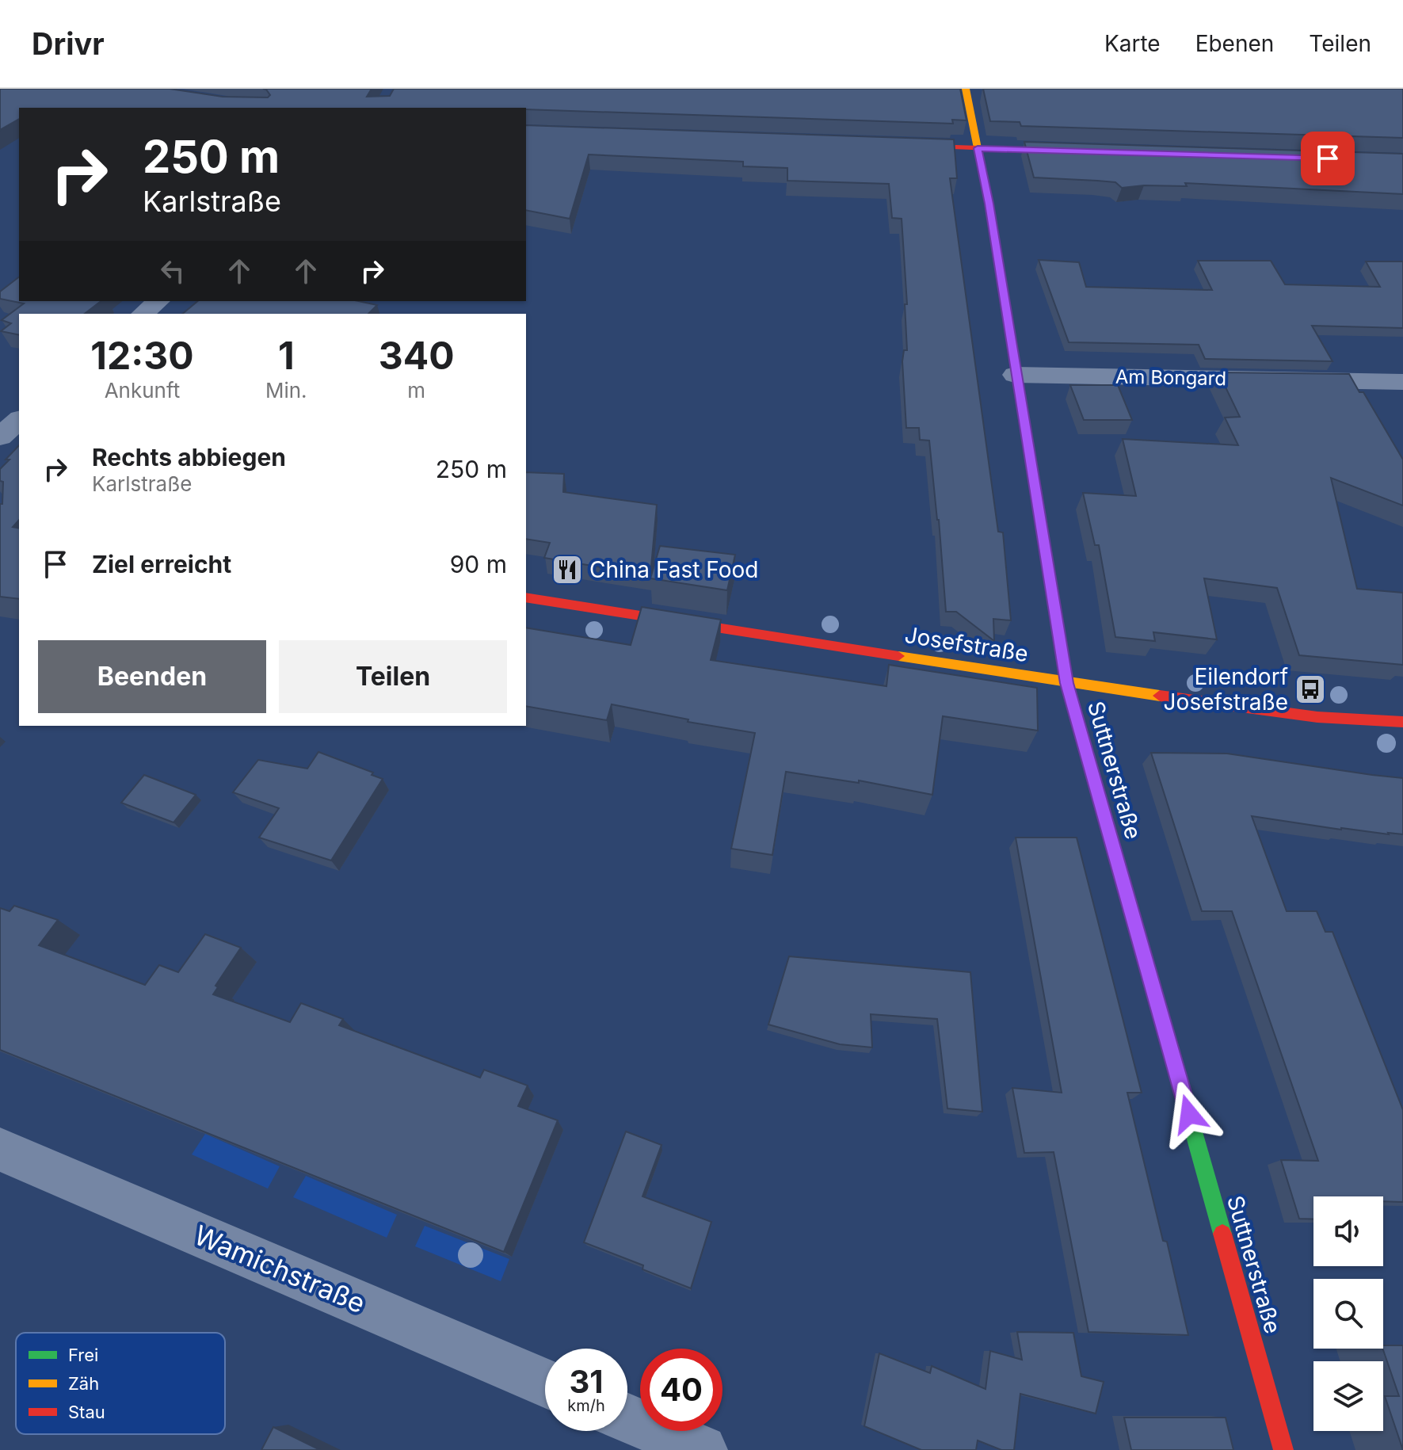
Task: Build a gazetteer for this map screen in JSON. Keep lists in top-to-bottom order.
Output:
{
  "streets": {
    "street": [
      "Am Bongard",
      "Josefstraße",
      "Suttnerstraße",
      "Wamichstraße"
    ]
  },
  "crossings": [
    ["Am Bongard", "Suttnerstraße"],
    ["Josefstraße", "Suttnerstraße"]
  ],
  "places": {
    "restaurant": ["China Fast Food"],
    "bus stop": ["Eilendorf Josefstraße"]
  },
  "legend": ["Frei", "Zäh", "Stau"],
  "page": {
    "header": "Drivr",
    "nav": ["Karte", "Ebenen", "Teilen"],
    "turn": ["250 m", "Karlstraße"],
    "eta": [
      "12:30",
      "Ankunft",
      "1",
      "Min.",
      "340",
      "m"
    ],
    "list": [
      {
        "name": "Rechts abbiegen",
        "note": "Karlstraße",
        "value": "250 m"
      },
      {
        "name": "Ziel erreicht",
        "value": "90 m"
      }
    ],
    "buttons": ["Beenden", "Teilen"],
    "speed": "31 km/h",
    "limit": "40"
  }
}
